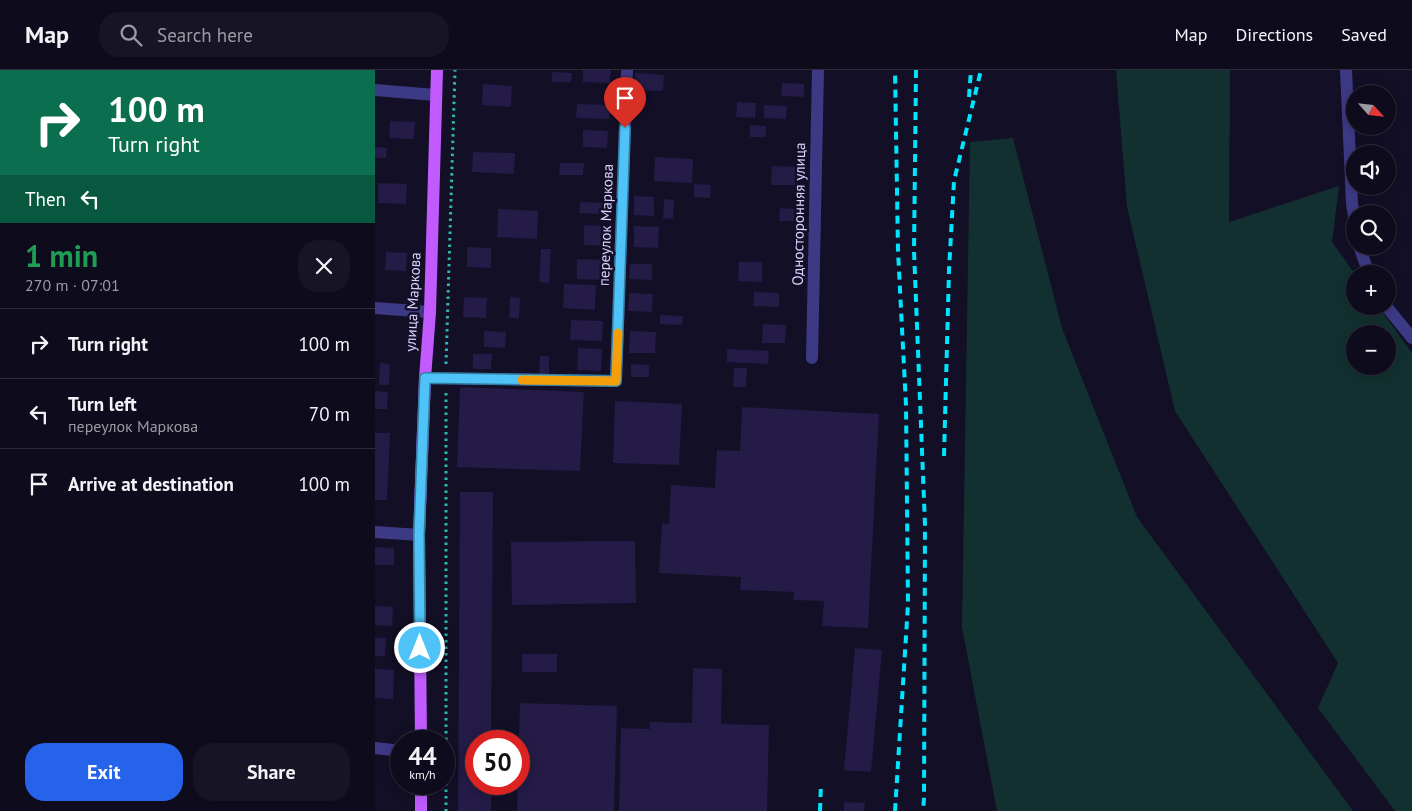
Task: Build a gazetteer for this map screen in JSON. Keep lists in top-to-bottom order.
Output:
{
  "streets": {
    "main road": ["улица Маркова"],
    "lane": ["Односторонняя улица", "переулок Маркова"]
  },
  "north": "bottom right",
  "page": {
    "header": "Map",
    "search": "Search here",
    "nav": ["Map", "Directions", "Saved"],
    "turn": ["100 m", "Turn right"],
    "map_buttons": ["+", "−"],
    "then": "Then",
    "heading": ["1 min", "270 m · 07:01"],
    "list": [
      {
        "name": "Turn right",
        "value": "100 m"
      },
      {
        "name": "Turn left",
        "note": "переулок Маркова",
        "value": "70 m"
      },
      {
        "name": "Arrive at destination",
        "value": "100 m"
      }
    ],
    "speed": "44 km/h",
    "limit": "50",
    "buttons": ["Exit", "Share"]
  }
}
